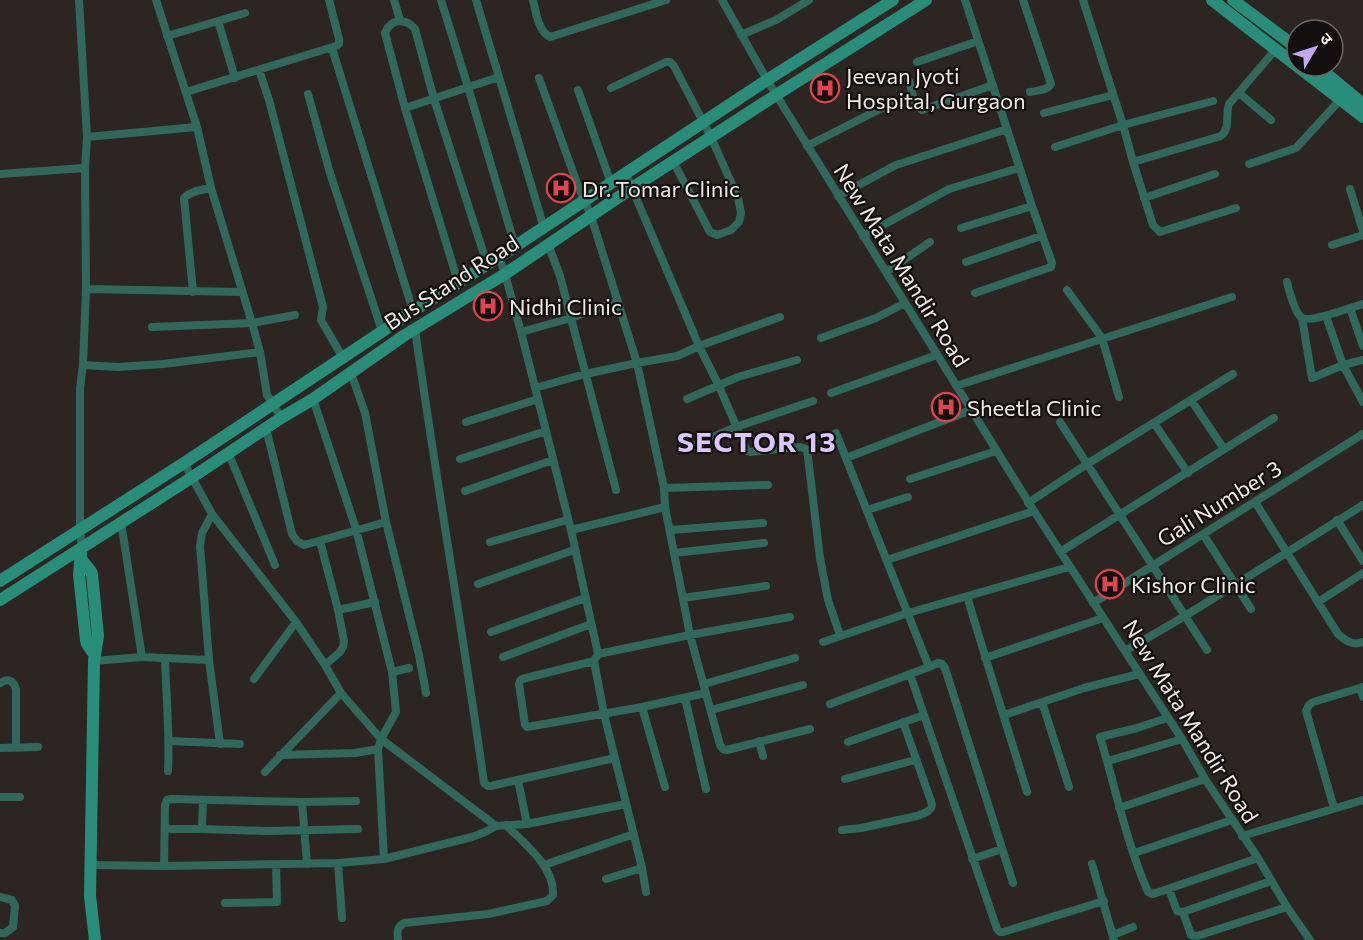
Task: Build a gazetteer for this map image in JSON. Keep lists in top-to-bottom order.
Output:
{
  "streets": {
    "street": ["New Mata Mandir Road", "Bus Stand Road", "Gali Number 3"]
  },
  "crossings": [
    ["New Mata Mandir Road", "Bus Stand Road"],
    ["New Mata Mandir Road", "Gali Number 3"]
  ],
  "districts": ["SECTOR 13"],
  "places": {
    "hospital": [
      "Jeevan Jyoti Hospital, Gurgaon",
      "Dr. Tomar Clinic",
      "Nidhi Clinic",
      "Sheetla Clinic",
      "Kishor Clinic"
    ]
  },
  "north": "top right"
}
